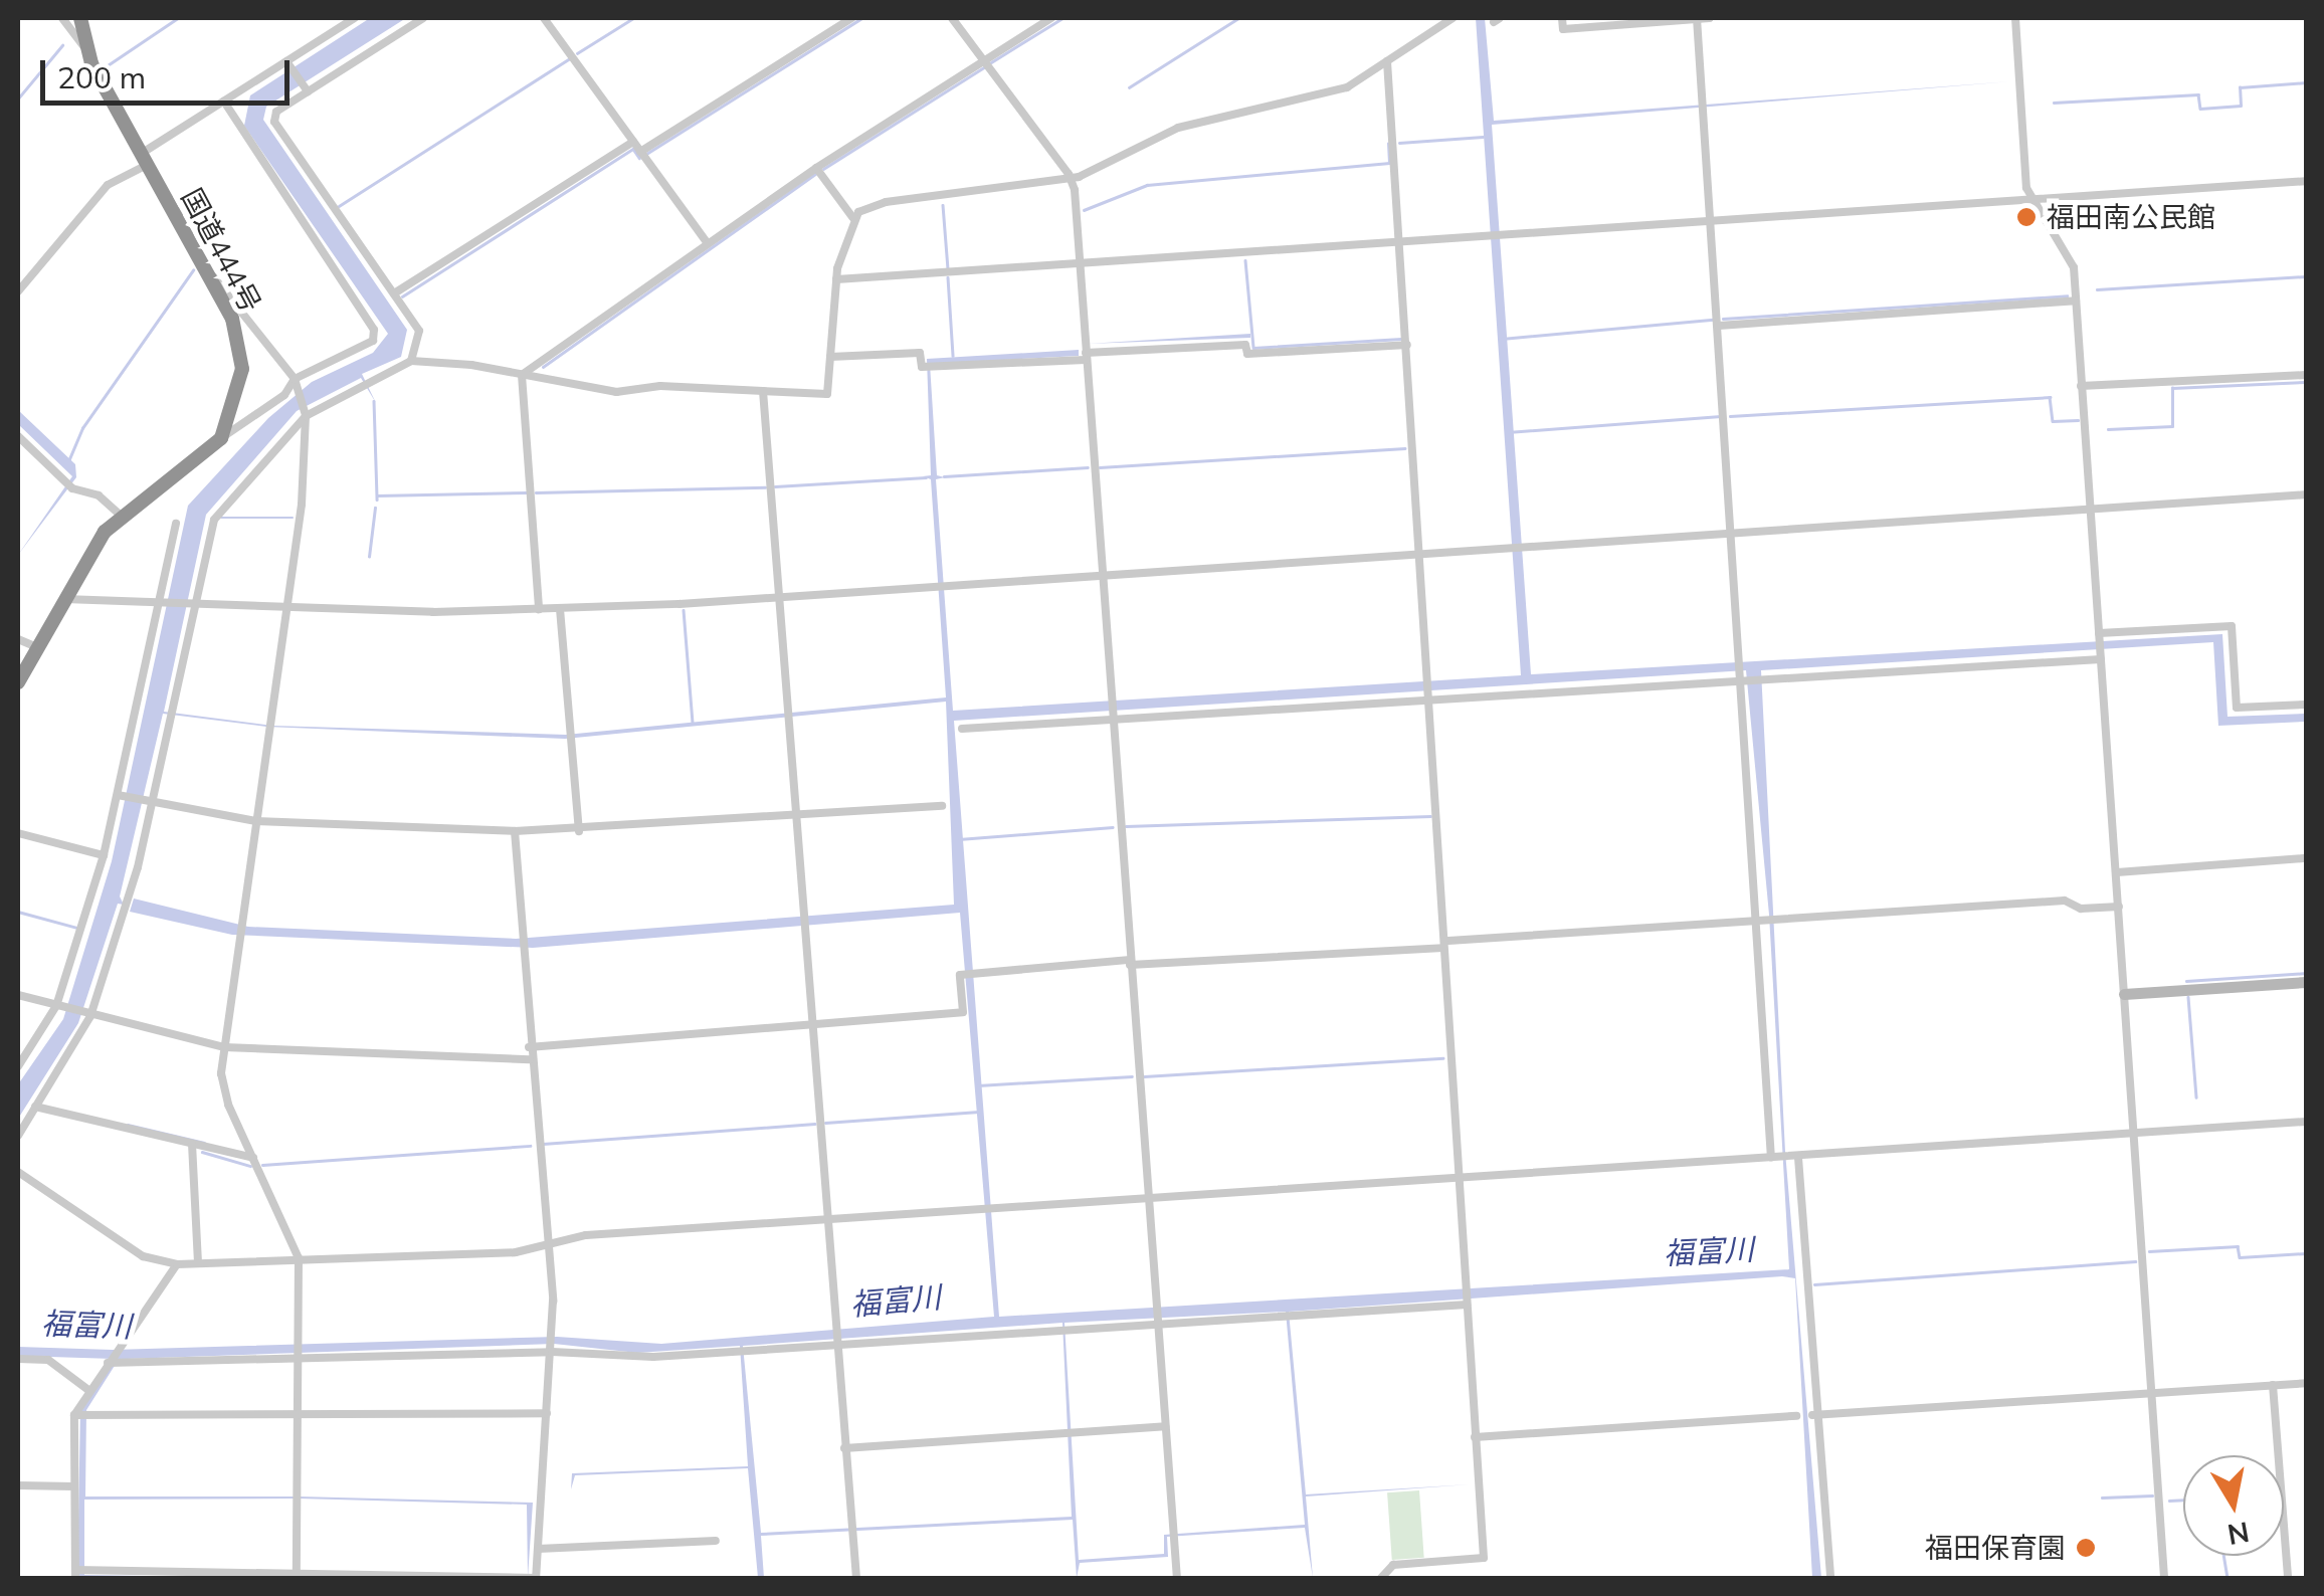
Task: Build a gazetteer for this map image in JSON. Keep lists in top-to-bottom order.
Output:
{
  "streets": {
    "highway": ["国道444号"]
  },
  "water": ["福富川"],
  "places": ["福田南公民館", "福田保育園"],
  "scale_bar": "200 m",
  "north": "bottom"
}
